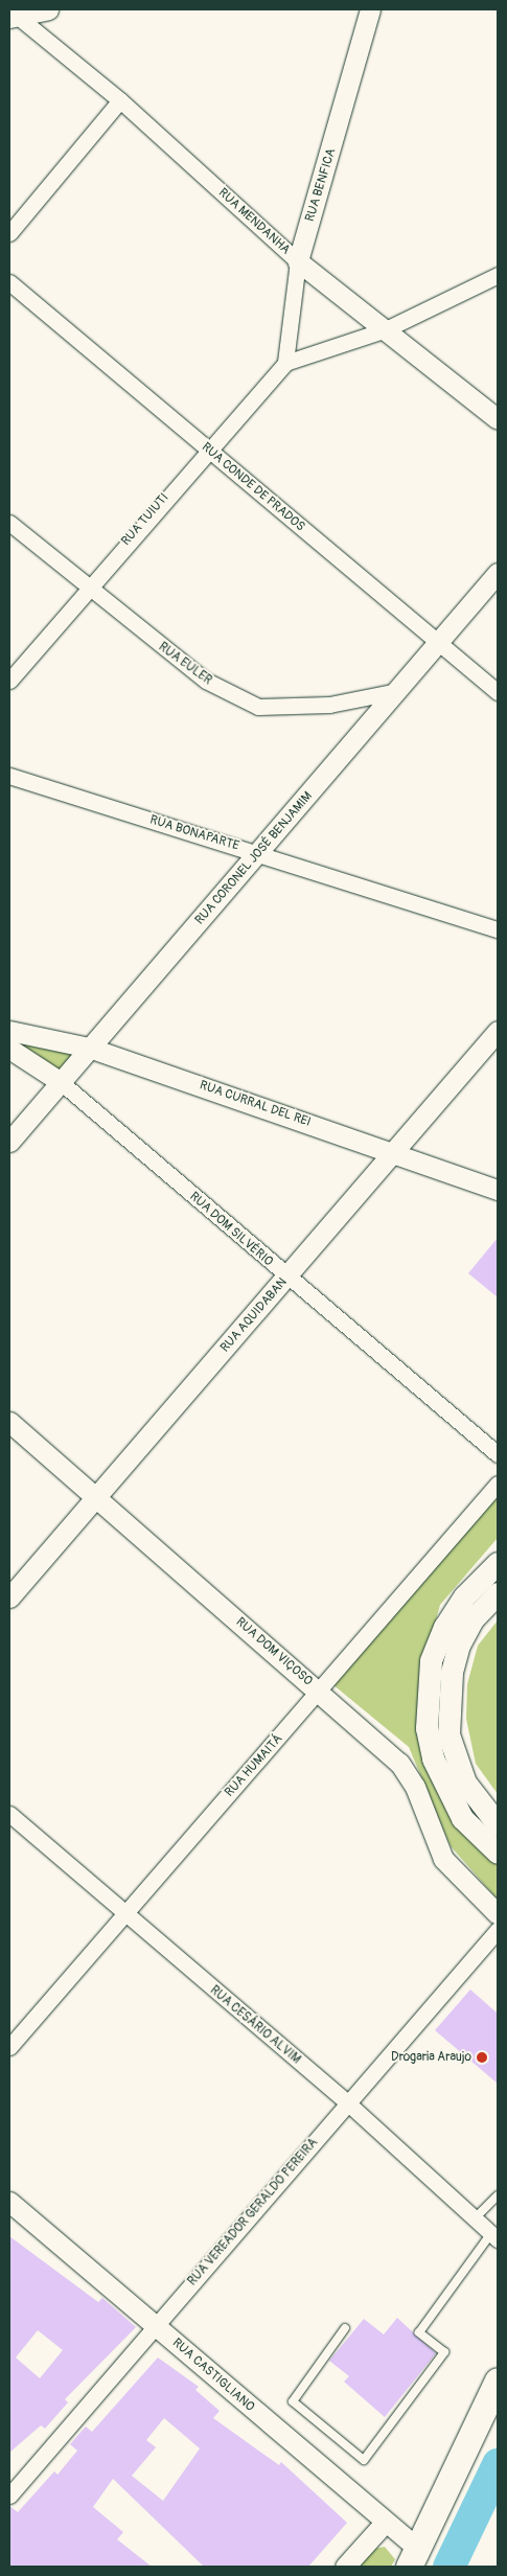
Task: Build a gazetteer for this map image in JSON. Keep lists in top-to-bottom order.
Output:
{
  "streets": {
    "street": [
      "RUA BENFICA",
      "RUA MENDANHA",
      "RUA CONDE DE PRADOS",
      "RUA TUIUTI",
      "RUA EULER",
      "RUA BONAPARTE",
      "RUA CORONEL JOSÉ BENJAMIM",
      "RUA CURRAL DEL REI",
      "RUA DOM SILVÉRIO",
      "RUA AQUIDABAN",
      "RUA DOM VIÇOSO",
      "RUA HUMAITÁ",
      "RUA CESÁRIO ALVIM",
      "RUA VEREADOR GERALDO PEREIRA",
      "RUA CASTIGLIANO"
    ]
  },
  "crossings": [
    ["RUA BENFICA", "RUA MENDANHA"],
    ["RUA BENFICA", "RUA TUIUTI"],
    ["RUA CONDE DE PRADOS", "RUA TUIUTI"],
    ["RUA CONDE DE PRADOS", "RUA CORONEL JOSÉ BENJAMIM"],
    ["RUA TUIUTI", "RUA EULER"],
    ["RUA EULER", "RUA CORONEL JOSÉ BENJAMIM"],
    ["RUA BONAPARTE", "RUA CORONEL JOSÉ BENJAMIM"],
    ["RUA CORONEL JOSÉ BENJAMIM", "RUA CURRAL DEL REI"],
    ["RUA CORONEL JOSÉ BENJAMIM", "RUA DOM SILVÉRIO"],
    ["RUA CURRAL DEL REI", "RUA AQUIDABAN"],
    ["RUA DOM SILVÉRIO", "RUA AQUIDABAN"],
    ["RUA AQUIDABAN", "RUA DOM VIÇOSO"],
    ["RUA DOM VIÇOSO", "RUA HUMAITÁ"],
    ["RUA HUMAITÁ", "RUA CESÁRIO ALVIM"],
    ["RUA CESÁRIO ALVIM", "RUA VEREADOR GERALDO PEREIRA"],
    ["RUA VEREADOR GERALDO PEREIRA", "RUA CASTIGLIANO"]
  ],
  "places": ["Drogaria Araujo"]
}
